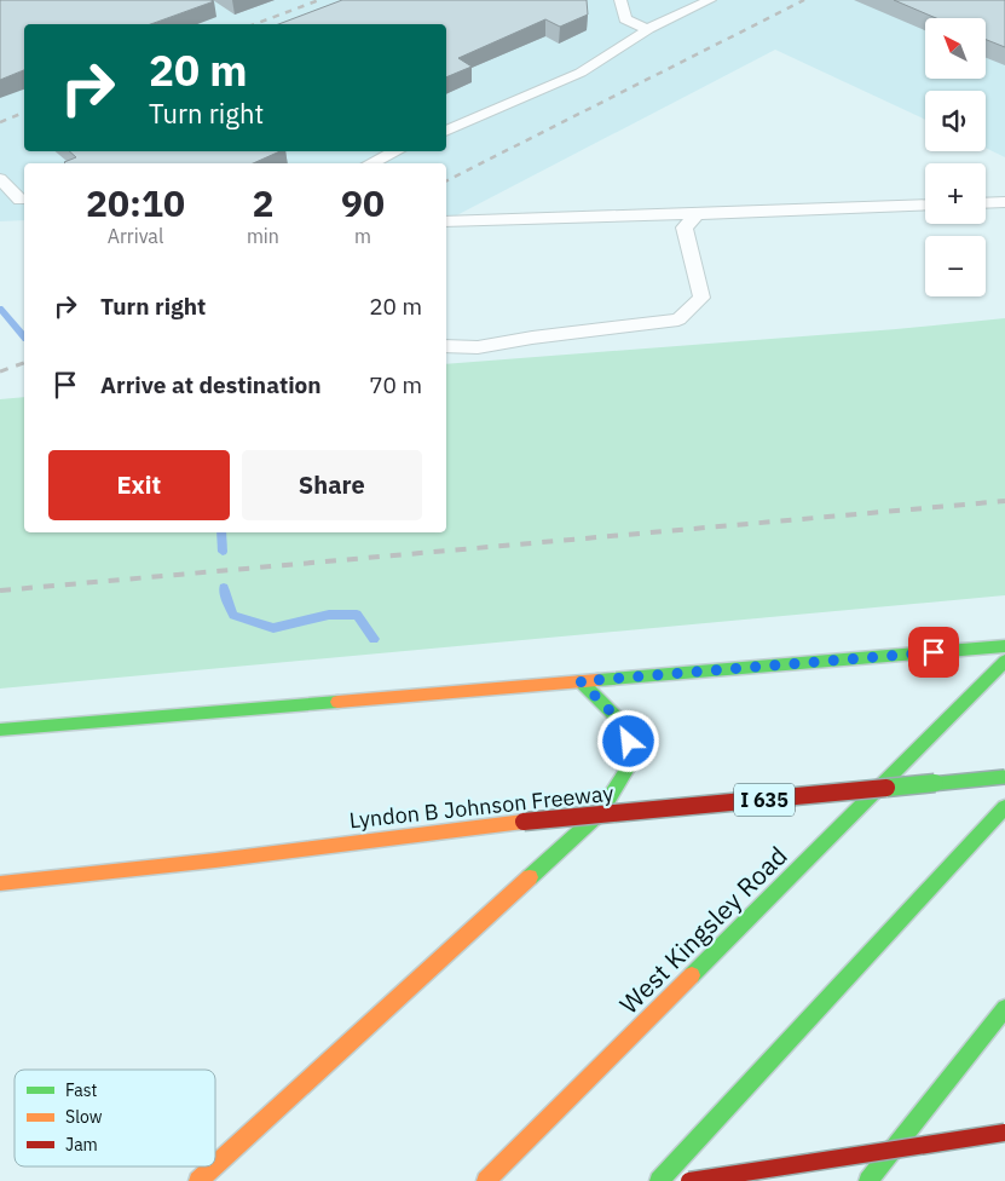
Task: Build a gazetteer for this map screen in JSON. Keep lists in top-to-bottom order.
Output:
{
  "streets": {
    "main road": ["I 635", "Lyndon B Johnson Freeway", "West Kingsley Road"]
  },
  "legend": ["Fast", "Slow", "Jam"],
  "north": "top left",
  "page": {
    "map_buttons": ["+", "−"],
    "turn": ["20 m", "Turn right"],
    "eta": [
      "20:10",
      "Arrival",
      "2",
      "min",
      "90",
      "m"
    ],
    "list": [
      {
        "name": "Turn right",
        "value": "20 m"
      },
      {
        "name": "Arrive at destination",
        "value": "70 m"
      }
    ],
    "buttons": ["Exit", "Share"]
  }
}
